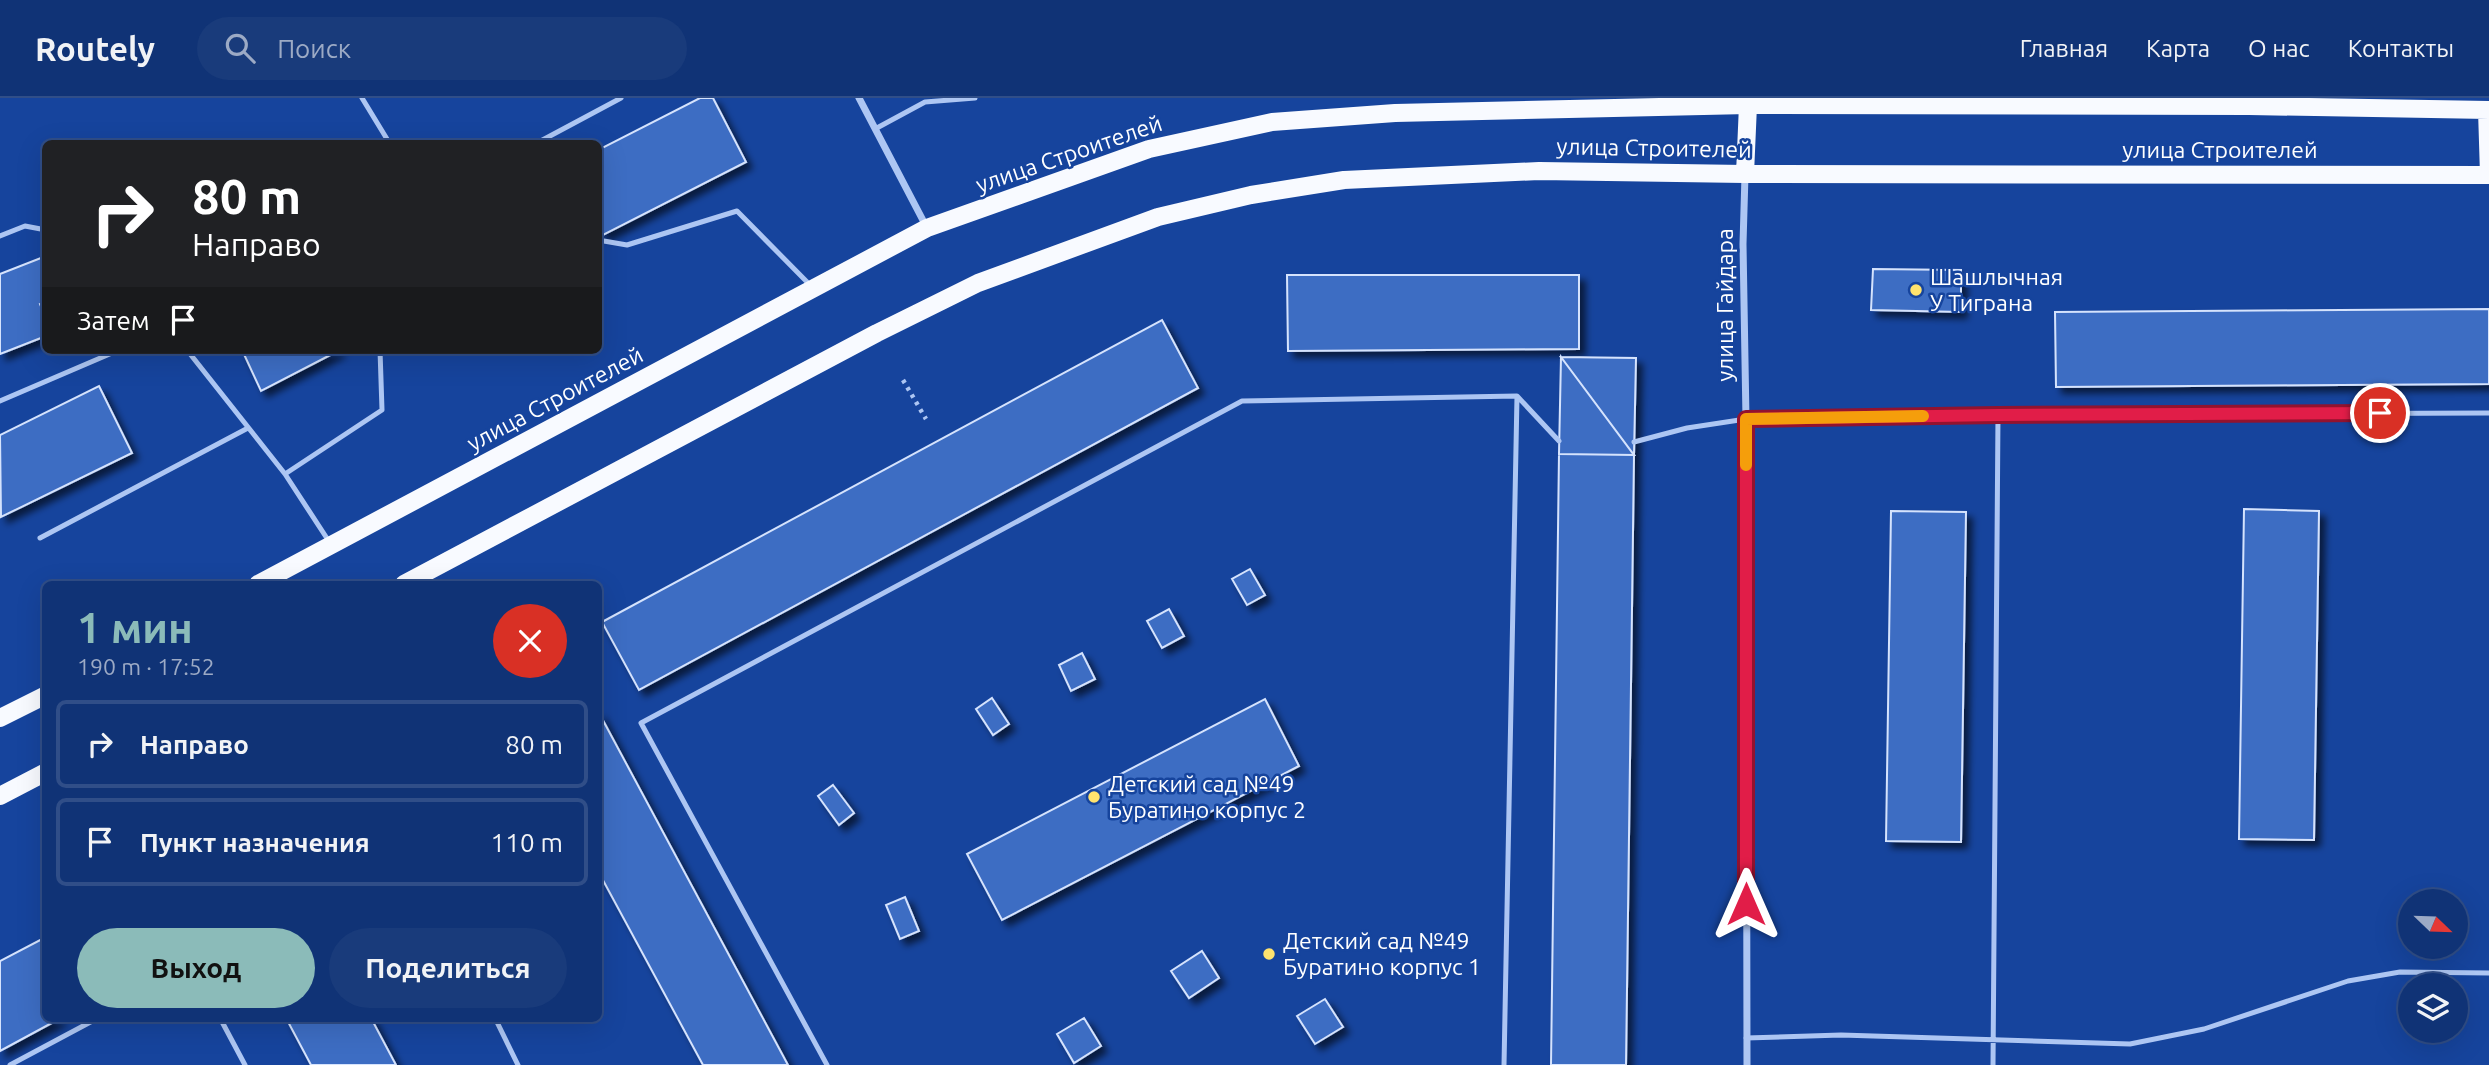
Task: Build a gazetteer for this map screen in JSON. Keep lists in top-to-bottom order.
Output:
{
  "streets": {
    "main road": ["улица Строителей"],
    "street": ["улица Гайдара"]
  },
  "crossings": [
    ["улица Строителей", "улица Гайдара"]
  ],
  "places": ["Шашлычная У Тиграна", "Детский сад №49 Буратино корпус 2", "Детский сад №49 Буратино корпус 1"],
  "north": "bottom right",
  "page": {
    "header": "Routely",
    "search": "Поиск",
    "nav": [
      "Главная",
      "Карта",
      "О нас",
      "Контакты"
    ],
    "turn": ["80 m", "Направо"],
    "then": "Затем",
    "heading": ["1 мин", "190 m · 17:52"],
    "list": [
      {
        "name": "Направо",
        "value": "80 m"
      },
      {
        "name": "Пункт назначения",
        "value": "110 m"
      }
    ],
    "buttons": ["Выход", "Поделиться"]
  }
}
